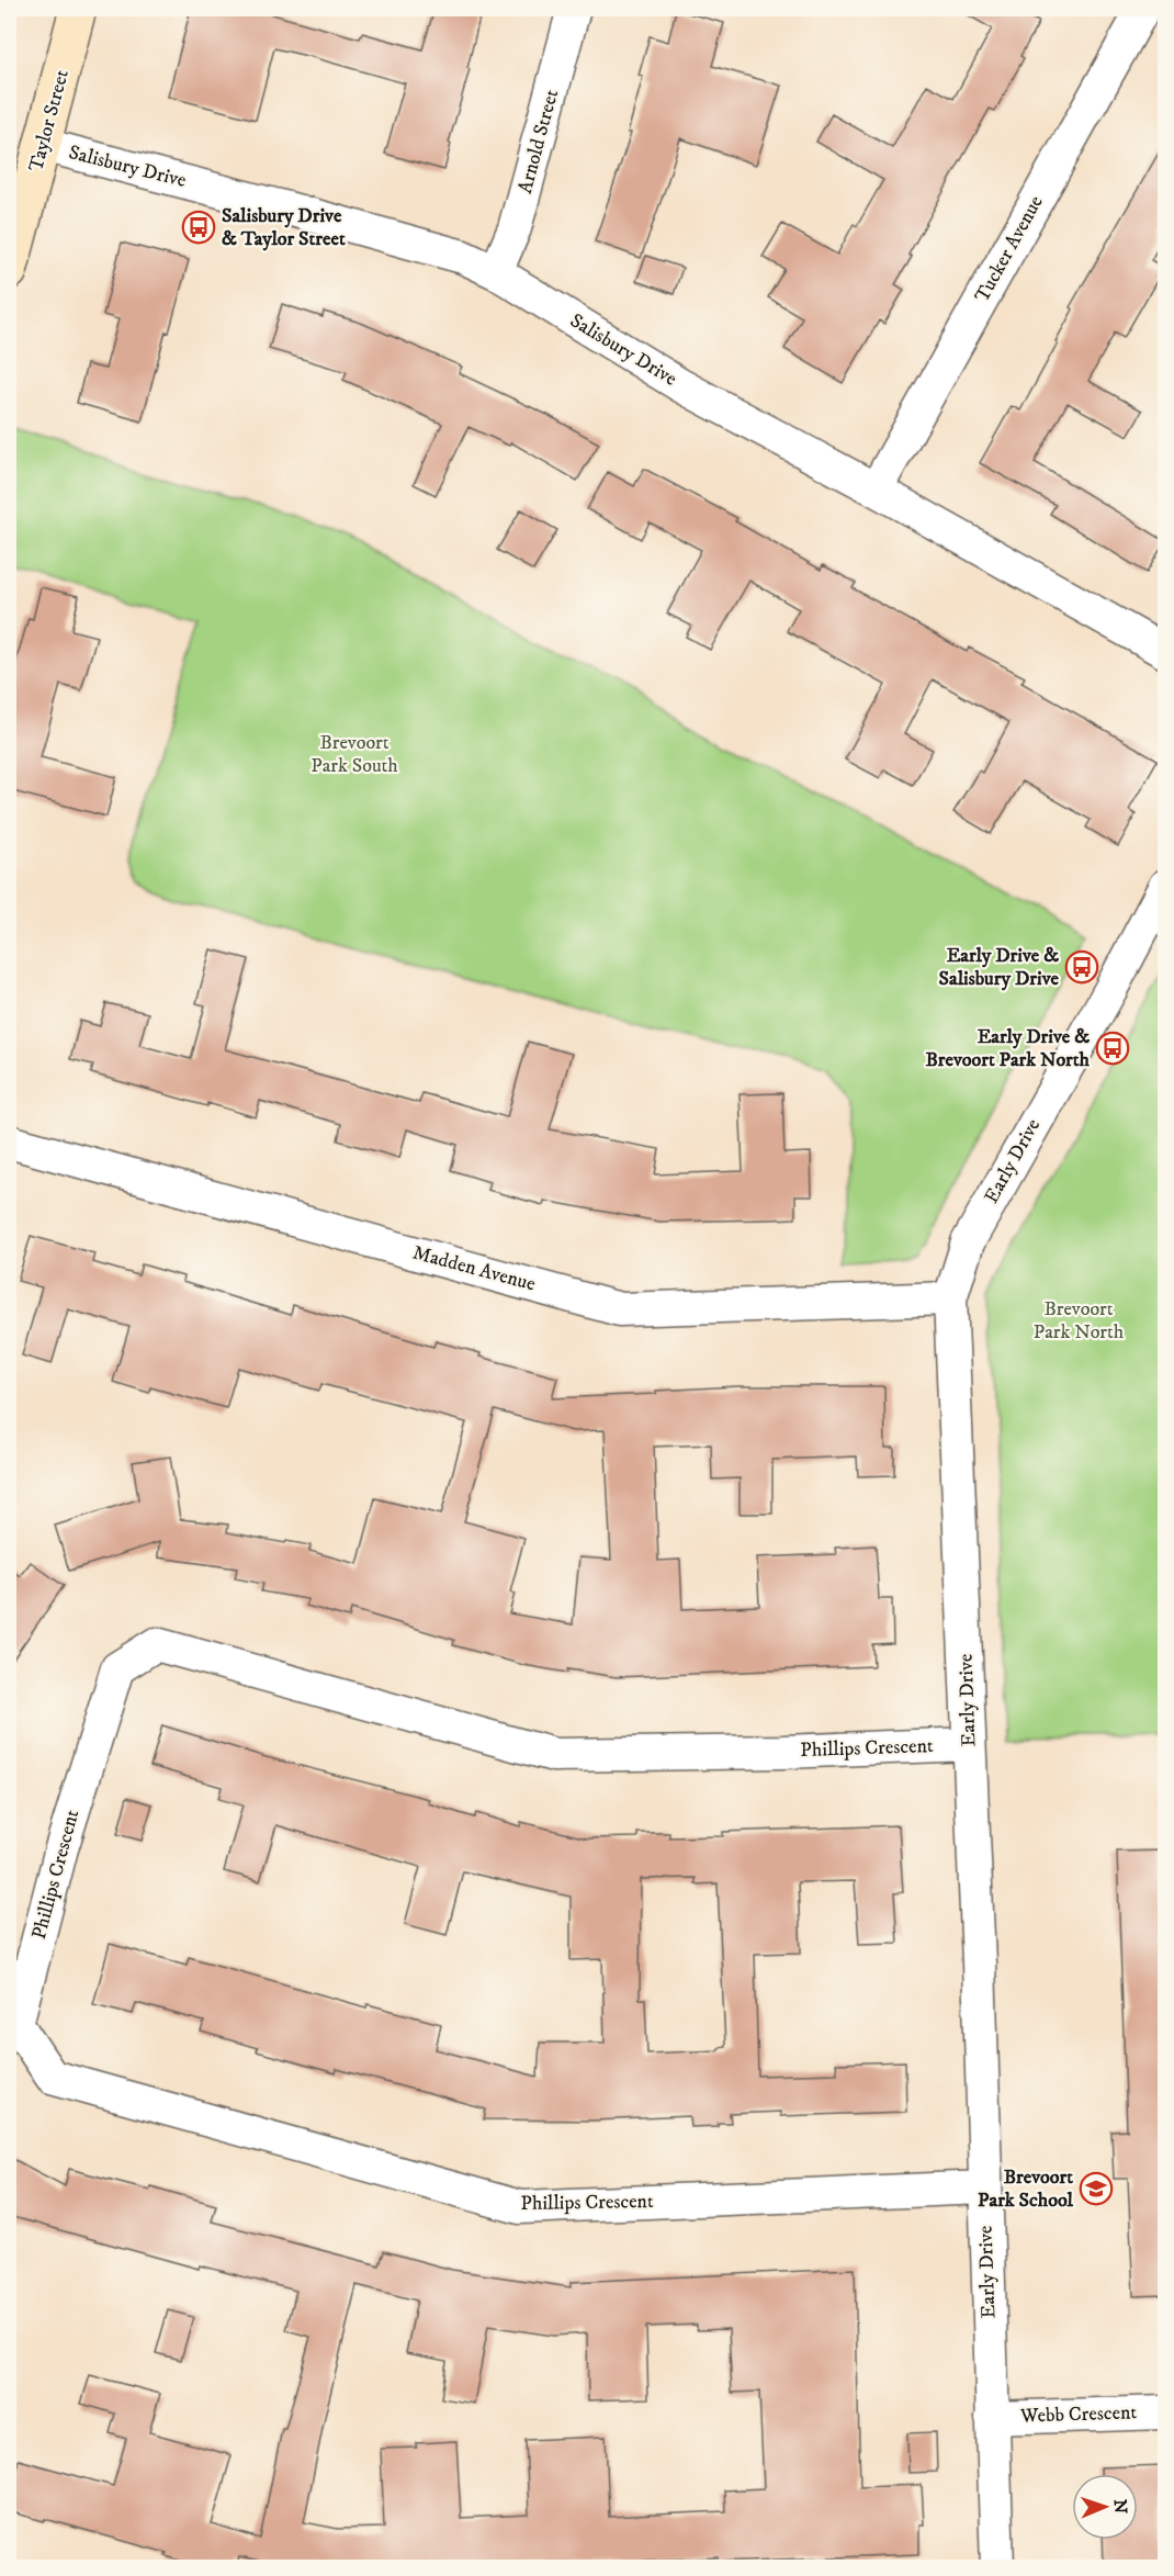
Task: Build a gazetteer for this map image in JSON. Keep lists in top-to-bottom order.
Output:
{
  "streets": {
    "main road": ["Taylor Street"],
    "street": [
      "Arnold Street",
      "Salisbury Drive",
      "Tucker Avenue",
      "Early Drive",
      "Madden Avenue",
      "Phillips Crescent",
      "Webb Crescent"
    ]
  },
  "crossings": [
    ["Taylor Street", "Salisbury Drive"],
    ["Arnold Street", "Salisbury Drive"],
    ["Salisbury Drive", "Tucker Avenue"],
    ["Early Drive", "Madden Avenue"],
    ["Early Drive", "Phillips Crescent"],
    ["Early Drive", "Webb Crescent"]
  ],
  "parks": ["Brevoort Park South", "Brevoort Park North"],
  "places": {
    "bus stop": ["Salisbury Drive & Taylor Street", "Early Drive & Salisbury Drive", "Early Drive & Brevoort Park North"],
    "school or university": ["Brevoort Park School"]
  },
  "north": "right"
}
